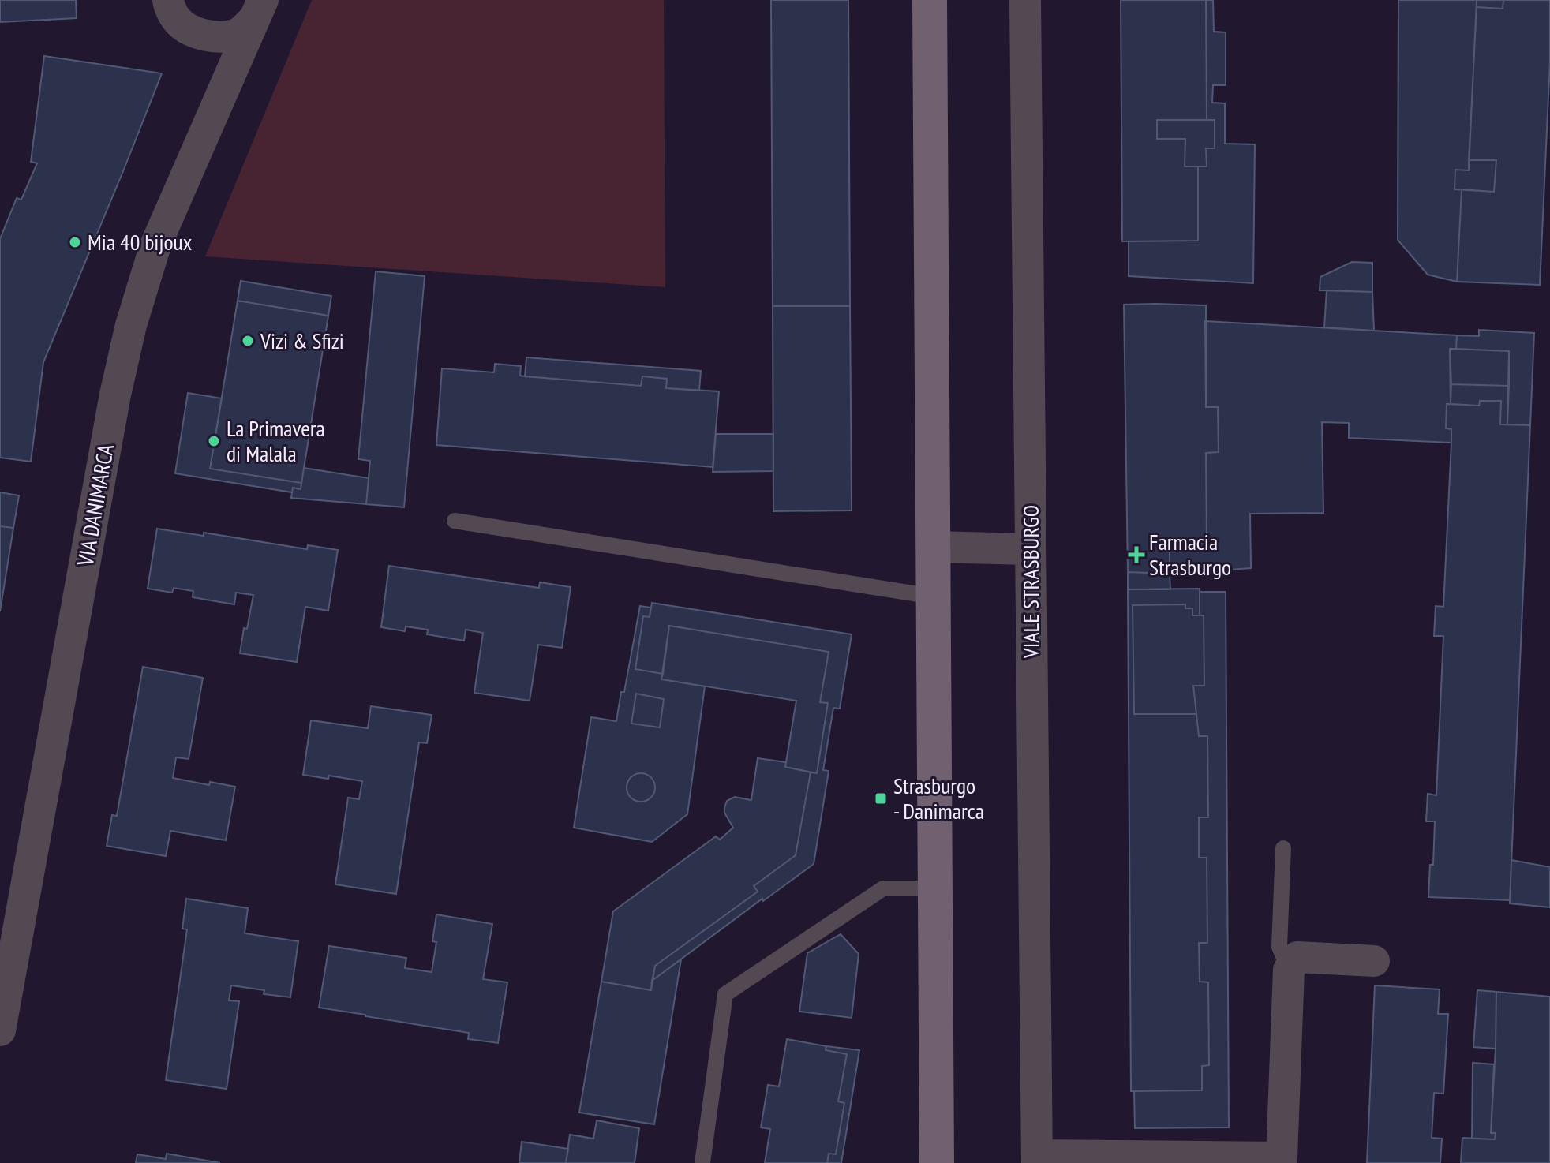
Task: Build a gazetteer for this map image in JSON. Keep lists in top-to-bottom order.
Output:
{
  "streets": {
    "street": ["VIA DANIMARCA", "VIALE STRASBURGO"]
  },
  "places": {
    "other": ["Mia 40 bijoux", "Vizi & Sfizi", "La Primavera di Malala"],
    "health": ["Farmacia Strasburgo"],
    "transit": ["Strasburgo - Danimarca"]
  }
}
